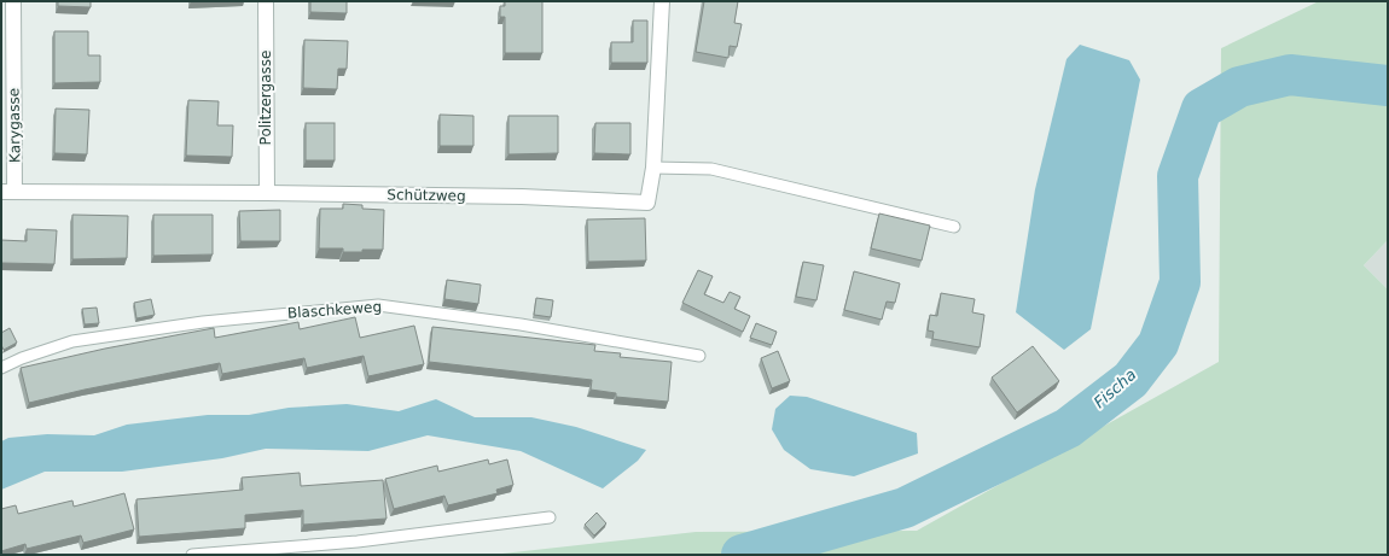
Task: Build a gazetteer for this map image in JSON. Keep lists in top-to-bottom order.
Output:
{
  "streets": {
    "street": ["Politzergasse", "Karygasse", "Schützweg"],
    "lane": ["Blaschkeweg"]
  },
  "crossings": [
    ["Politzergasse", "Schützweg"],
    ["Karygasse", "Schützweg"]
  ],
  "water": ["Fischa"]
}
